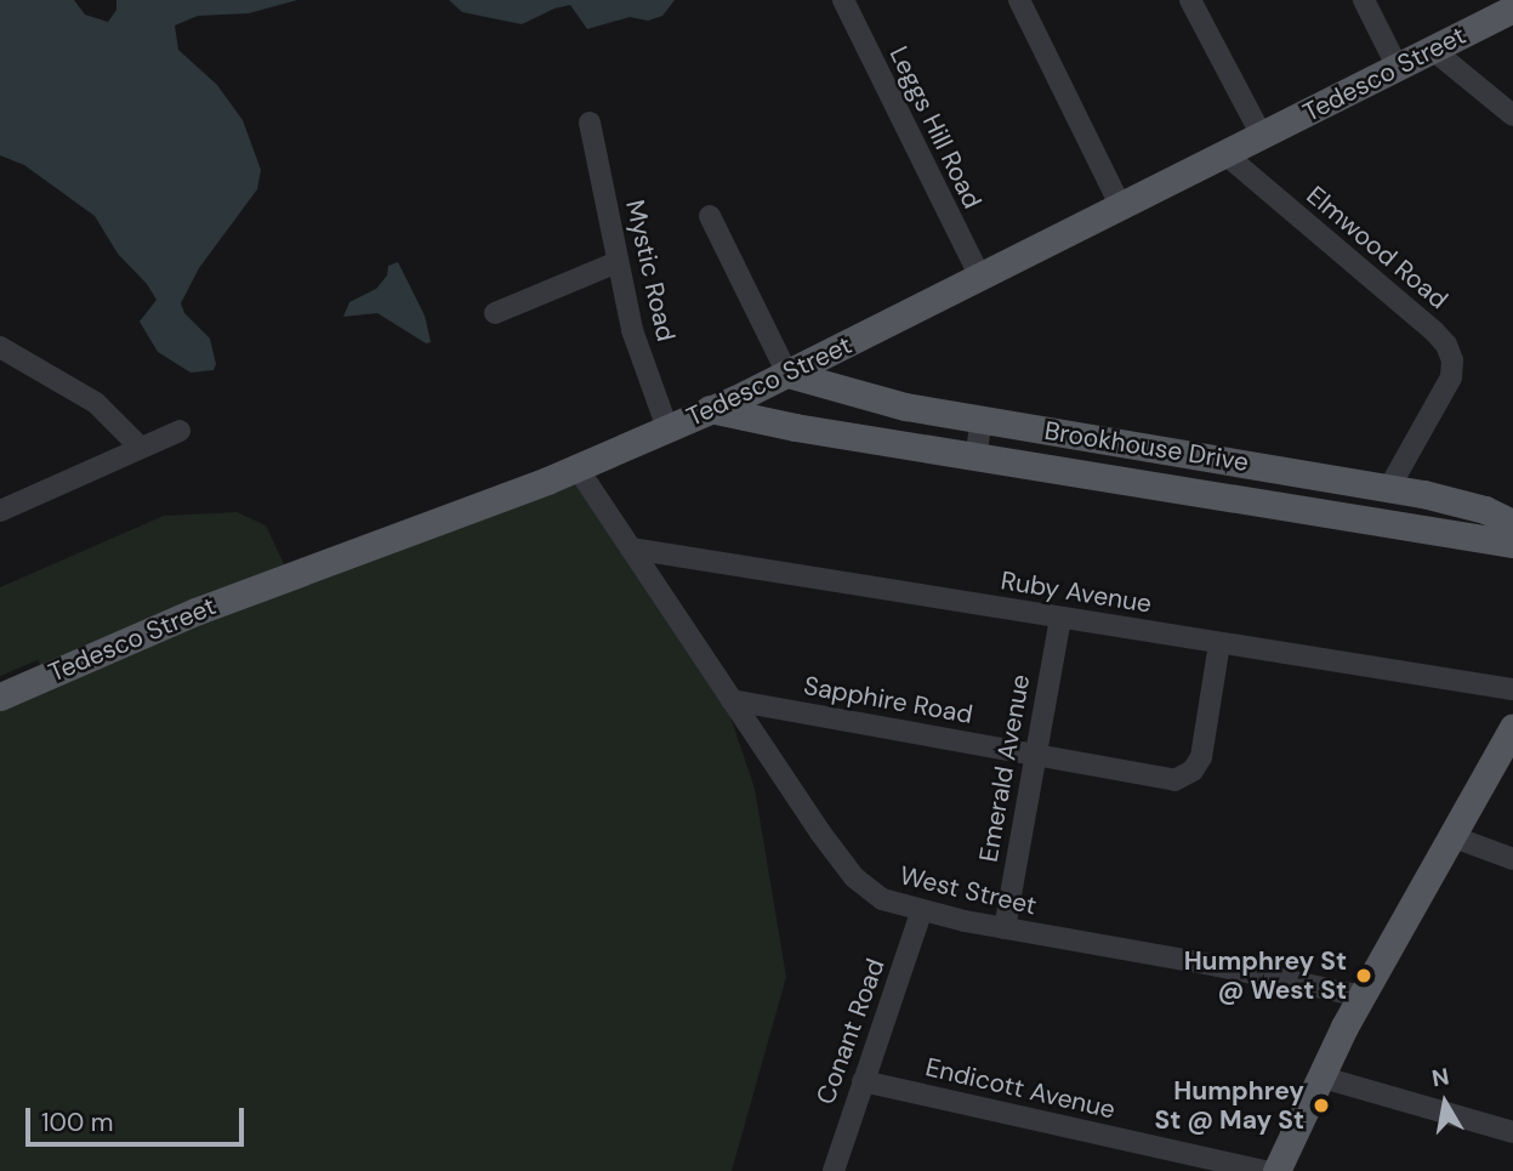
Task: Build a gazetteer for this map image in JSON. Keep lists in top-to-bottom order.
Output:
{
  "streets": {
    "main road": ["Tedesco Street", "Brookhouse Drive"],
    "street": [
      "Leggs Hill Road",
      "Elmwood Road",
      "Mystic Road",
      "Ruby Avenue",
      "Sapphire Road",
      "Emerald Avenue",
      "West Street",
      "Conant Road",
      "Endicott Avenue"
    ]
  },
  "crossings": [
    ["Tedesco Street", "Leggs Hill Road"],
    ["Tedesco Street", "Elmwood Road"],
    ["Tedesco Street", "Mystic Road"],
    ["Tedesco Street", "Brookhouse Drive"],
    ["Tedesco Street", "West Street"],
    ["Elmwood Road", "Brookhouse Drive"],
    ["Ruby Avenue", "Sapphire Road"],
    ["Ruby Avenue", "Emerald Avenue"],
    ["Ruby Avenue", "West Street"],
    ["Sapphire Road", "Emerald Avenue"],
    ["Sapphire Road", "West Street"],
    ["Emerald Avenue", "West Street"],
    ["West Street", "Conant Road"],
    ["Conant Road", "Endicott Avenue"]
  ],
  "places": ["Humphrey St @ West St", "Humphrey St @ May St"],
  "scale_bar": "100 m",
  "north": "top"
}
